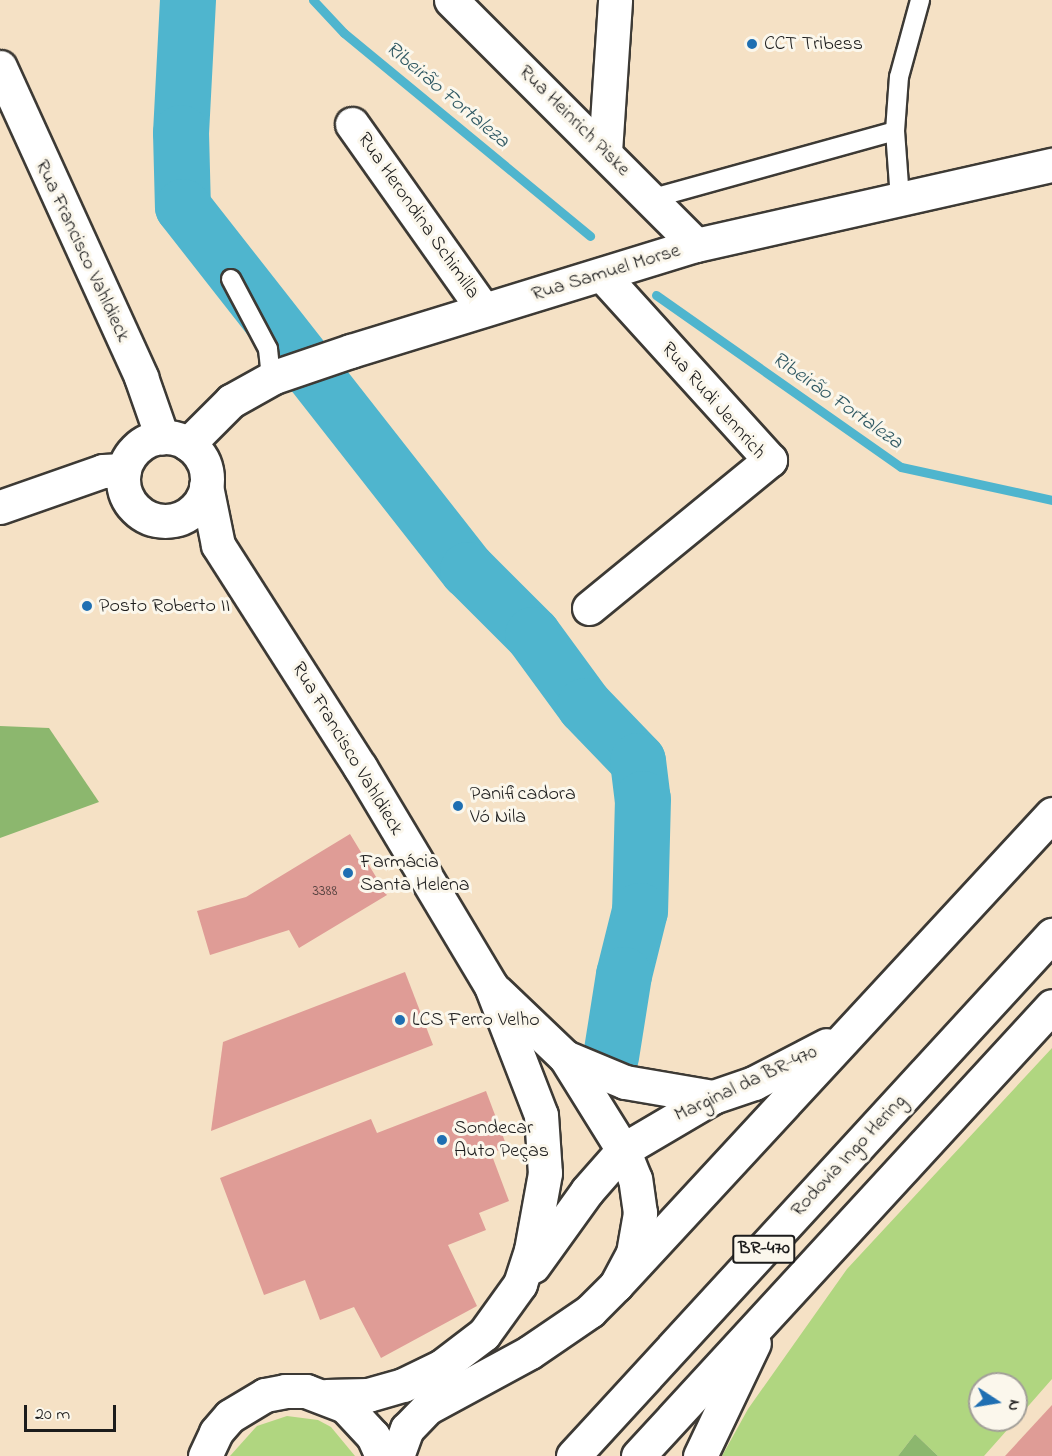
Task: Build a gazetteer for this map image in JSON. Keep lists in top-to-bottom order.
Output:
{
  "streets": {
    "main road": [
      "Rua Heinrich Piske",
      "Rua Herondina Schimilla",
      "Rua Francisco Vahldieck",
      "Rua Samuel Morse",
      "Rua Rudi Jennrich",
      "Marginal da BR-470",
      "Rodovia Ingo Hering",
      "BR-470"
    ]
  },
  "crossings": [
    ["Rua Heinrich Piske", "Rua Samuel Morse"],
    ["Rua Herondina Schimilla", "Rua Samuel Morse"],
    ["Rua Francisco Vahldieck", "Rua Samuel Morse"],
    ["Rua Francisco Vahldieck", "Marginal da BR-470"],
    ["Rua Samuel Morse", "Rua Rudi Jennrich"]
  ],
  "water": ["Ribeirão Fortaleza"],
  "places": [
    "CCT Tribess",
    "Posto Roberto II",
    "Panificadora Vó Nila",
    "Farmácia Santa Helena",
    "LCS Ferro Velho",
    "Sondecar Auto Peças"
  ],
  "house_numbers": ["3388"],
  "scale_bar": "20 m",
  "north": "right"
}
